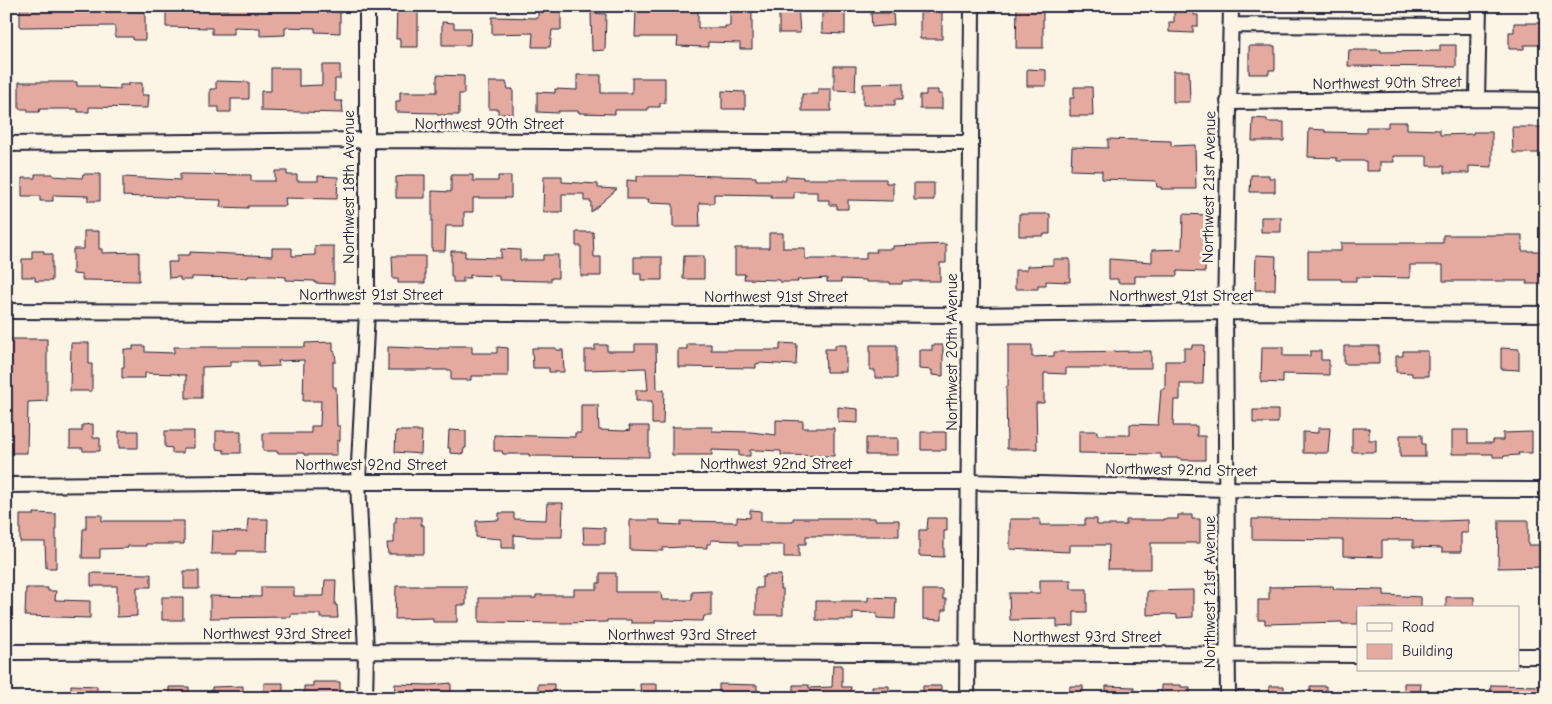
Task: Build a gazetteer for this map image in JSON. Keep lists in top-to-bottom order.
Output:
{
  "streets": {
    "street": [
      "Northwest 90th Street",
      "Northwest 18th Avenue",
      "Northwest 21st Avenue",
      "Northwest 91st Street",
      "Northwest 20th Avenue",
      "Northwest 92nd Street",
      "Northwest 93rd Street"
    ]
  },
  "crossings": [
    ["Northwest 90th Street", "Northwest 18th Avenue"],
    ["Northwest 90th Street", "Northwest 21st Avenue"],
    ["Northwest 90th Street", "Northwest 20th Avenue"],
    ["Northwest 18th Avenue", "Northwest 91st Street"],
    ["Northwest 18th Avenue", "Northwest 92nd Street"],
    ["Northwest 18th Avenue", "Northwest 93rd Street"],
    ["Northwest 21st Avenue", "Northwest 91st Street"],
    ["Northwest 21st Avenue", "Northwest 92nd Street"],
    ["Northwest 21st Avenue", "Northwest 93rd Street"],
    ["Northwest 91st Street", "Northwest 20th Avenue"],
    ["Northwest 20th Avenue", "Northwest 92nd Street"],
    ["Northwest 20th Avenue", "Northwest 93rd Street"]
  ],
  "legend": ["Road", "Building"]
}
